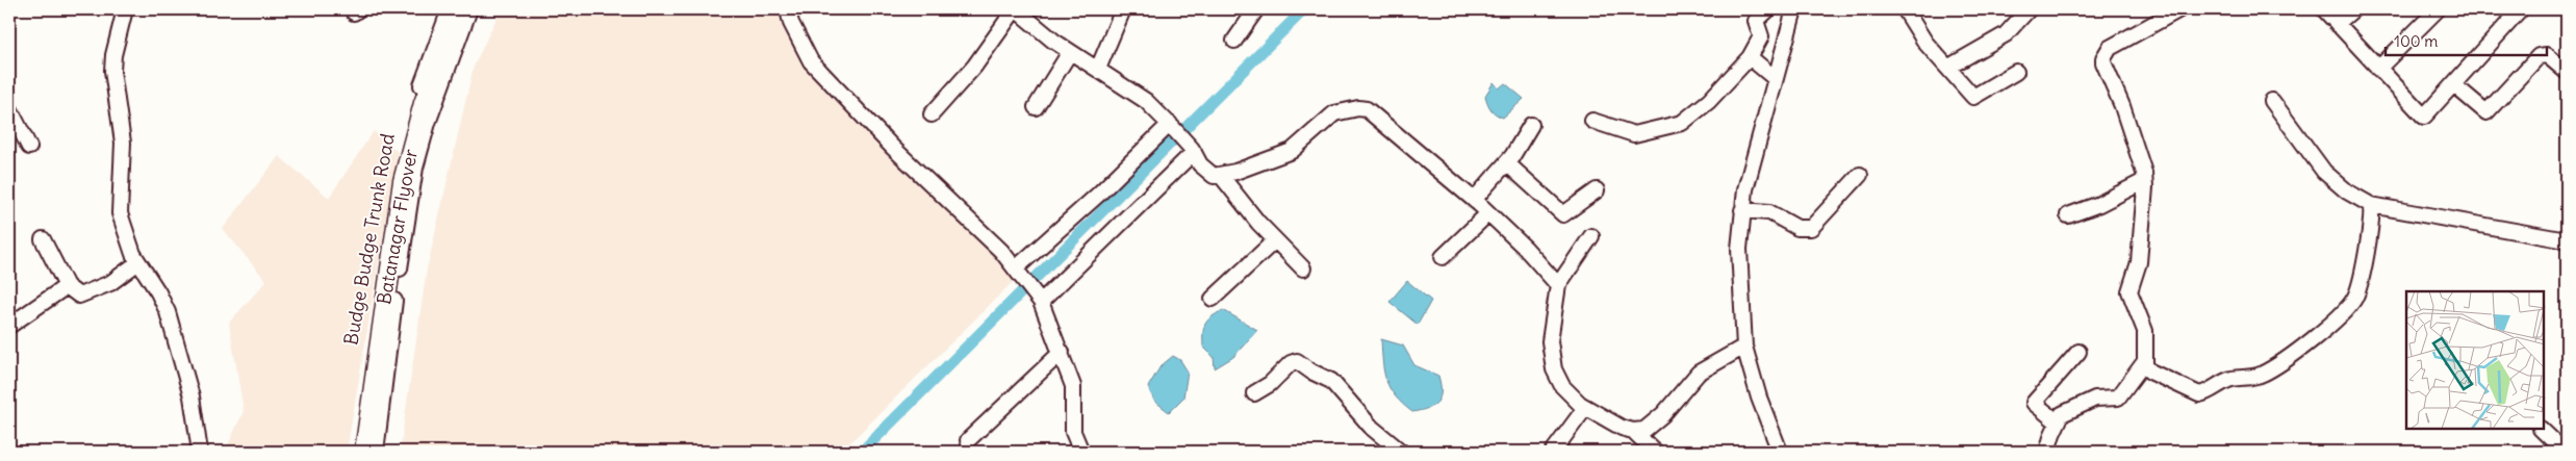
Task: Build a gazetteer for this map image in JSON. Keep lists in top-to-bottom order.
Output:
{
  "streets": {
    "main road": ["Batanagar Flyover"],
    "street": ["Budge Budge Trunk Road"]
  },
  "scale_bar": "100 m"
}
